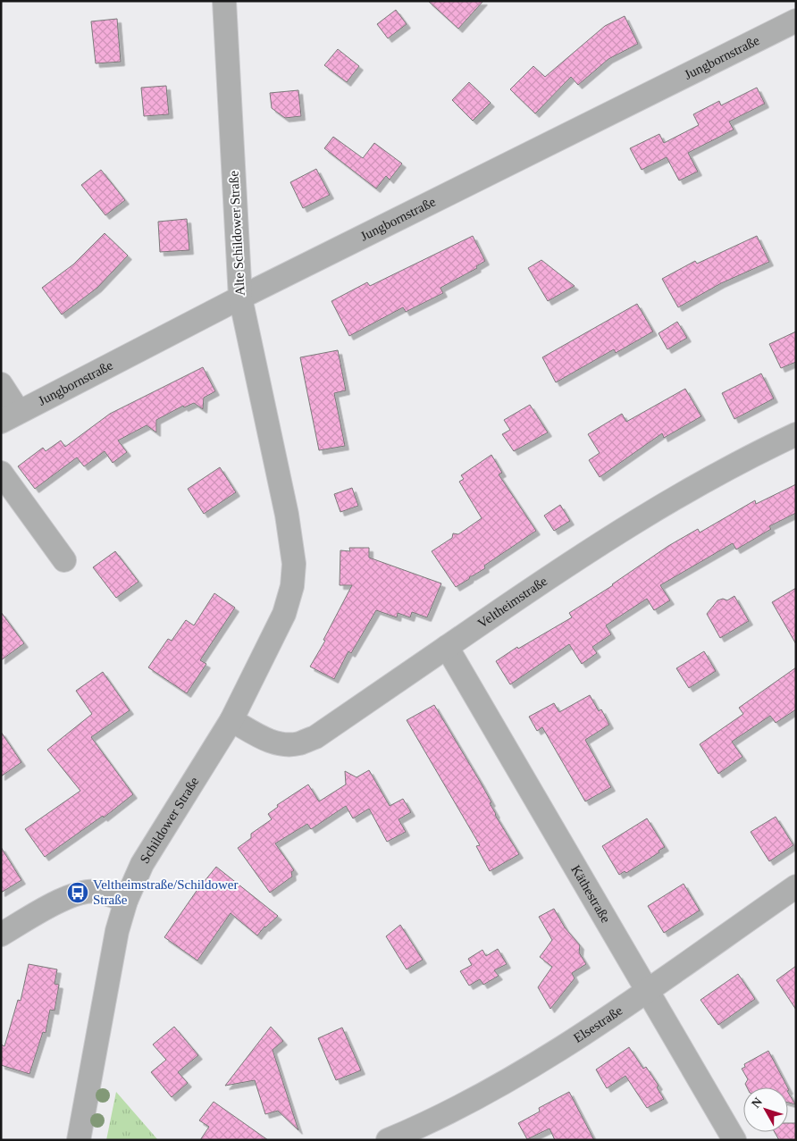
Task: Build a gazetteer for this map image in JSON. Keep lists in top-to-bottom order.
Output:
{
  "streets": {
    "street": [
      "Jungbornstraße",
      "Alte Schildower Straße",
      "Veltheimstraße",
      "Schildower Straße",
      "Käthestraße",
      "Elsestraße"
    ]
  },
  "crossings": [
    ["Jungbornstraße", "Alte Schildower Straße"],
    ["Alte Schildower Straße", "Schildower Straße"],
    ["Veltheimstraße", "Schildower Straße"],
    ["Veltheimstraße", "Käthestraße"],
    ["Käthestraße", "Elsestraße"]
  ],
  "places": {
    "bus stop": ["Veltheimstraße/Schildower Straße"]
  },
  "north": "top left"
}
